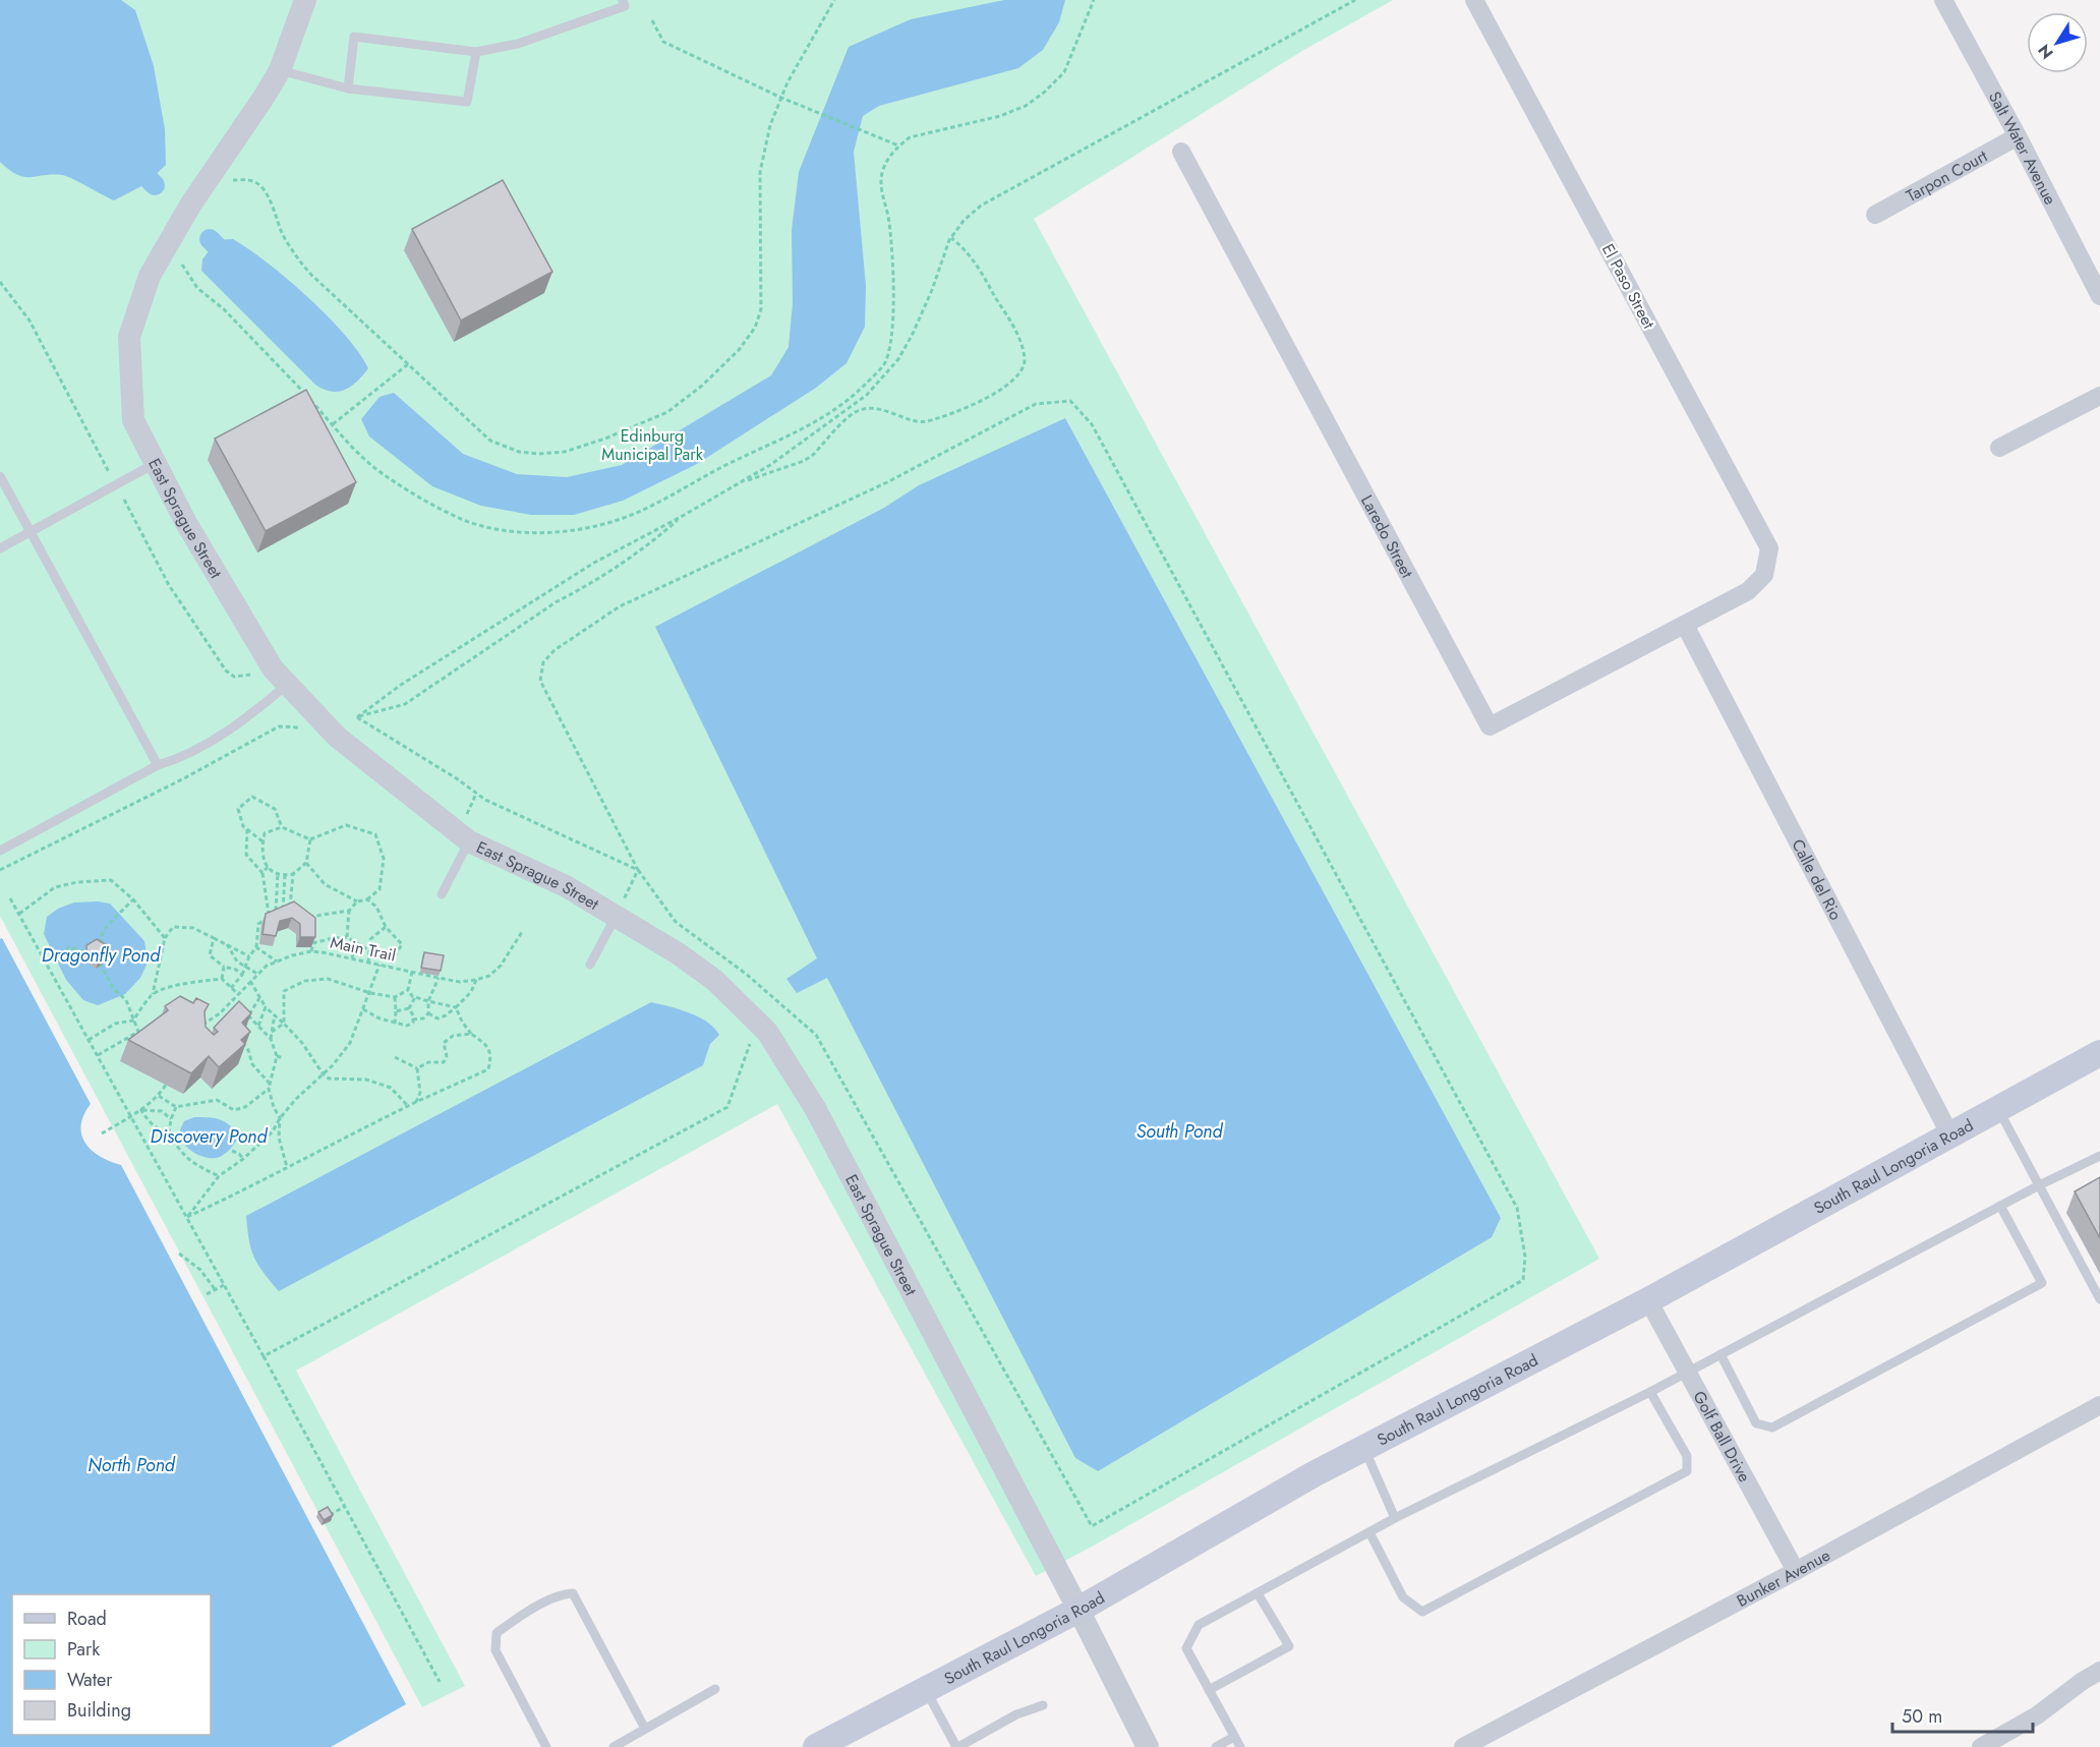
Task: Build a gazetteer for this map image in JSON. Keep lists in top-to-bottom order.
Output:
{
  "streets": {
    "main road": ["South Raul Longoria Road"],
    "street": [
      "Salt Water Avenue",
      "Tarpon Court",
      "El Paso Street",
      "East Sprague Street",
      "Laredo Street",
      "Calle del Rio",
      "Golf Ball Drive",
      "Bunker Avenue"
    ],
    "path": ["Main Trail"]
  },
  "crossings": [
    ["Salt Water Avenue", "Tarpon Court"],
    ["El Paso Street", "Laredo Street"],
    ["El Paso Street", "Calle del Rio"],
    ["East Sprague Street", "South Raul Longoria Road"],
    ["Laredo Street", "Calle del Rio"],
    ["Calle del Rio", "South Raul Longoria Road"],
    ["South Raul Longoria Road", "Golf Ball Drive"],
    ["Golf Ball Drive", "Bunker Avenue"]
  ],
  "water": [
    "Dragonfly Pond",
    "South Pond",
    "Discovery Pond",
    "North Pond"
  ],
  "parks": ["Edinburg Municipal Park"],
  "legend": [
    "Road",
    "Park",
    "Water",
    "Building"
  ],
  "scale_bar": "50 m",
  "north": "bottom left"
}
